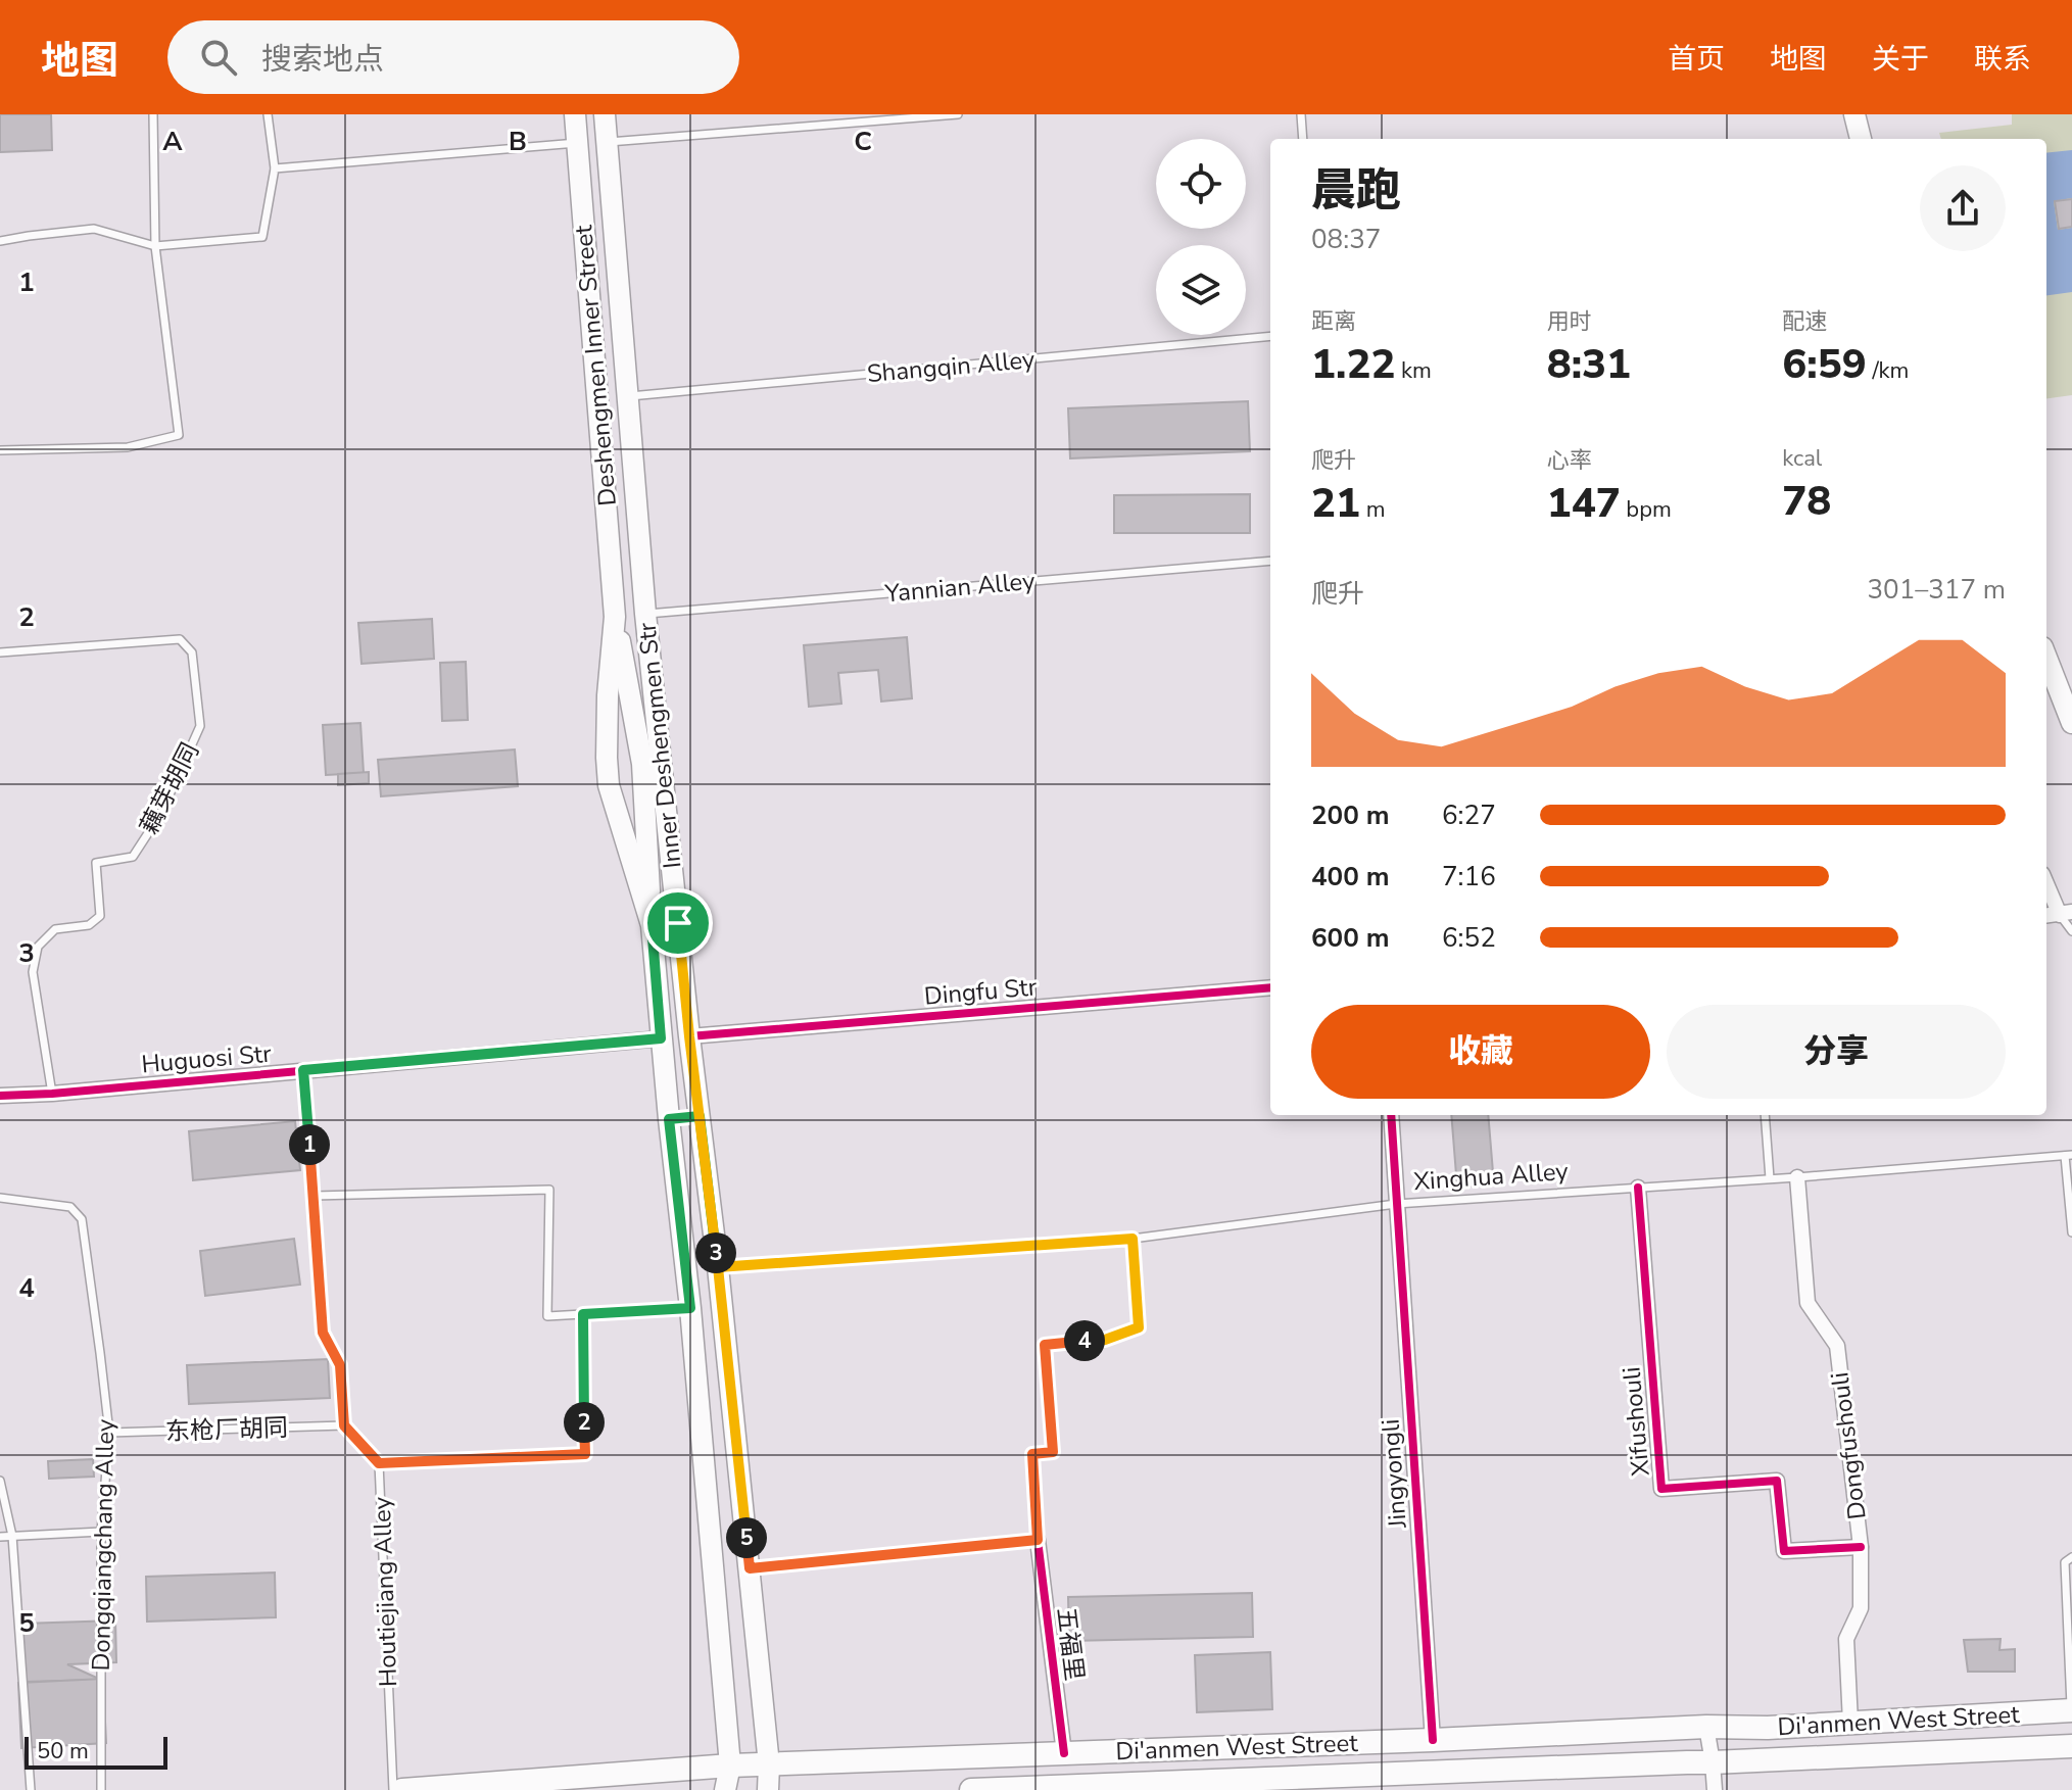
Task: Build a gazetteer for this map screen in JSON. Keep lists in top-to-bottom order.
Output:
{
  "streets": {
    "main road": ["Deshengmen Inner Street", "Inner Deshengmen Str", "Di'anmen West Street"],
    "street": [
      "Dingfu Str",
      "Huguosi Str",
      "Xifushouli",
      "Dongfushouli",
      "Jingyongli",
      "五福里"
    ],
    "lane": [
      "Shangqin Alley",
      "Yannian Alley",
      "藕芽胡同",
      "Xinghua Alley",
      "东枪厂胡同",
      "Dongqiangchang Alley",
      "Houtiejiang Alley"
    ]
  },
  "crossings": [
    ["Deshengmen Inner Street", "Huguosi Str"],
    ["Deshengmen Inner Street", "Di'anmen West Street"],
    ["Shangqin Alley", "Inner Deshengmen Str"],
    ["Yannian Alley", "Inner Deshengmen Str"],
    ["Inner Deshengmen Str", "Dingfu Str"],
    ["Inner Deshengmen Str", "Xinghua Alley"],
    ["Inner Deshengmen Str", "Di'anmen West Street"],
    ["藕芽胡同", "Huguosi Str"],
    ["Xinghua Alley", "Xifushouli"],
    ["Xinghua Alley", "Dongfushouli"],
    ["Xinghua Alley", "Jingyongli"],
    ["Xinghua Alley", "五福里"],
    ["Xifushouli", "Dongfushouli"],
    ["东枪厂胡同", "Dongqiangchang Alley"],
    ["东枪厂胡同", "Houtiejiang Alley"],
    ["Dongfushouli", "Di'anmen West Street"],
    ["Jingyongli", "Di'anmen West Street"],
    ["五福里", "Di'anmen West Street"]
  ],
  "scale_bar": "50 m",
  "page": {
    "header": "地图",
    "search": "搜索地点",
    "nav": [
      "首页",
      "地图",
      "关于",
      "联系"
    ],
    "heading": ["晨跑", "08:37"],
    "stats": [
      ["距离", "1.22 km"],
      ["用时", "8:31"],
      ["配速", "6:59 /km"],
      ["爬升", "21 m"],
      ["心率", "147 bpm"],
      ["kcal", "78"]
    ],
    "chart": ["爬升", "301–317 m"],
    "list": [
      {
        "name": "200 m",
        "note": "6:27"
      },
      {
        "name": "400 m",
        "note": "7:16"
      },
      {
        "name": "600 m",
        "note": "6:52"
      }
    ],
    "buttons": ["收藏", "分享"],
    "pins": [
      "1",
      "3",
      "4",
      "2",
      "5"
    ],
    "scale": "50 m"
  },
  "grid": {
    "columns": ["A", "B", "C"],
    "rows": [
      "1",
      "2",
      "3",
      "4",
      "5"
    ]
  }
}
